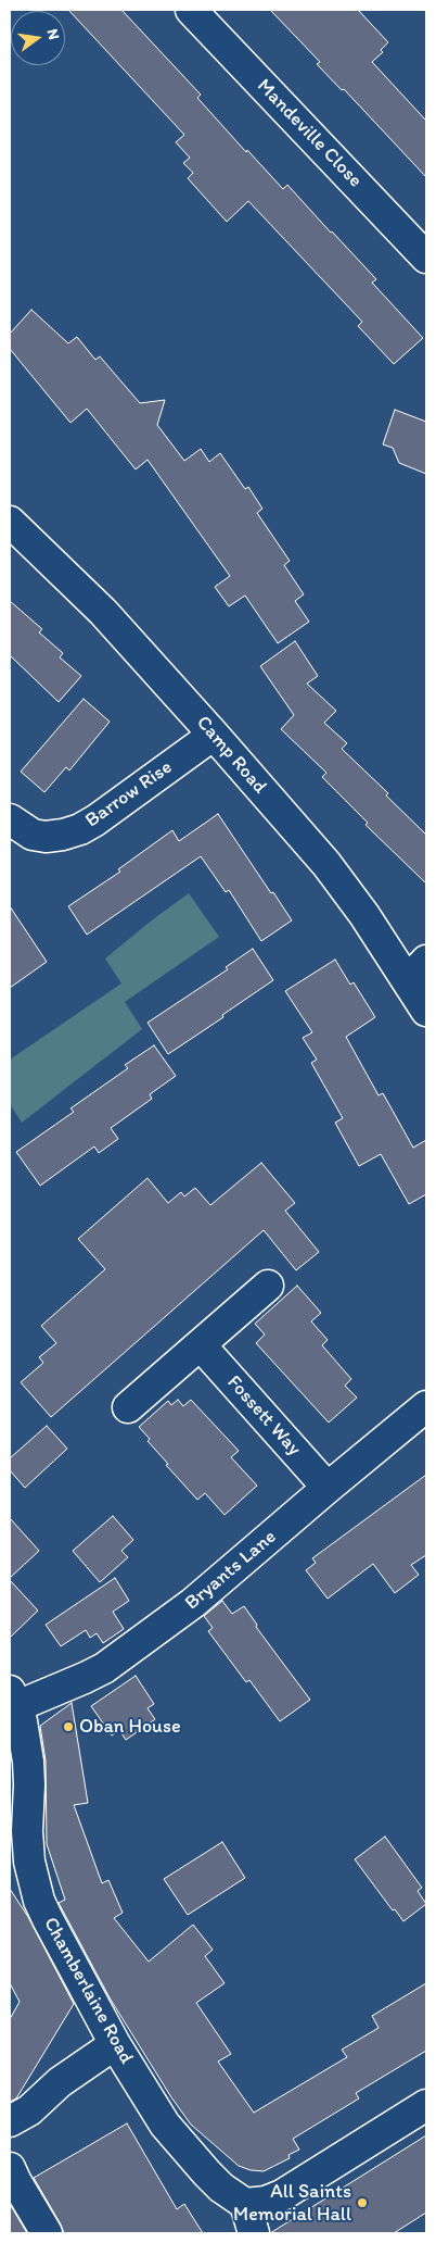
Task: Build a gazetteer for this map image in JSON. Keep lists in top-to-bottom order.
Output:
{
  "streets": {
    "street": [
      "Mandeville Close",
      "Camp Road",
      "Barrow Rise",
      "Fossett Way",
      "Bryants Lane",
      "Chamberlaine Road"
    ]
  },
  "crossings": [
    ["Camp Road", "Barrow Rise"],
    ["Fossett Way", "Bryants Lane"],
    ["Bryants Lane", "Chamberlaine Road"]
  ],
  "places": ["Oban House", "All Saints Memorial Hall"],
  "north": "right"
}
